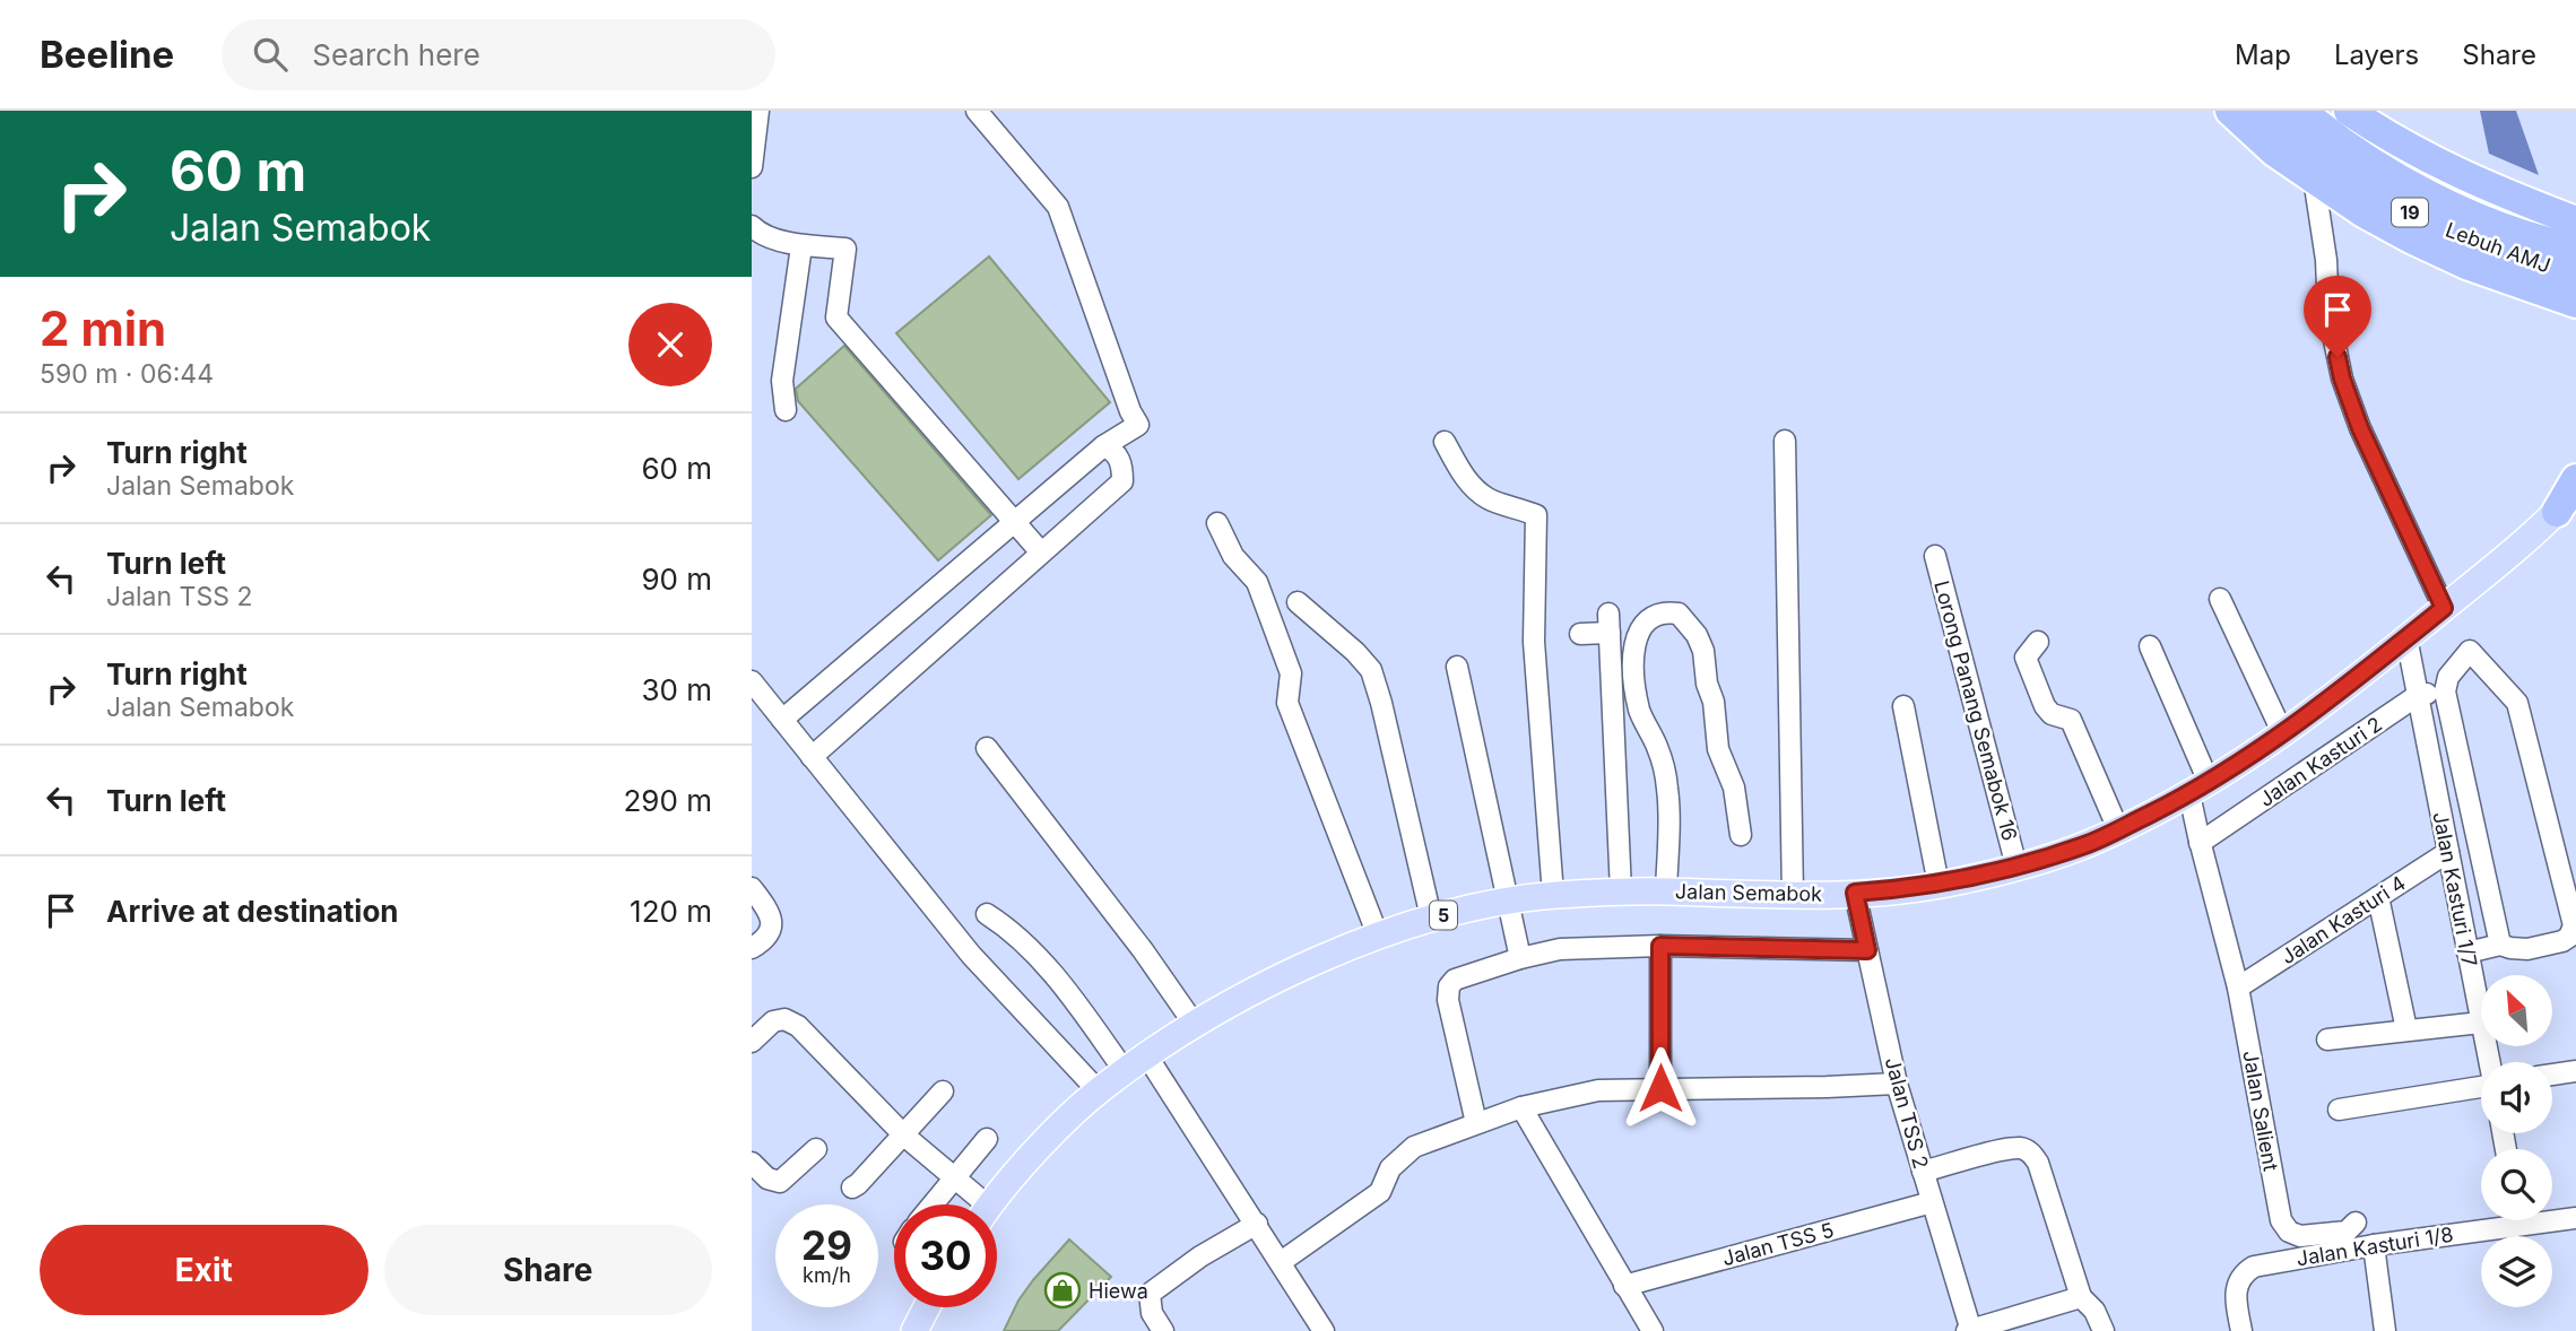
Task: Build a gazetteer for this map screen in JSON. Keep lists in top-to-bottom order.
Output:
{
  "streets": {
    "highway": ["19", "Lebuh AMJ"],
    "main road": ["Jalan Semabok", "5"],
    "street": [
      "Lorong Panang Semabok 16",
      "Jalan Kasturi 2",
      "Jalan Kasturi 1/7",
      "Jalan Kasturi 4",
      "Jalan Salient",
      "Jalan TSS 2",
      "Jalan TSS 5",
      "Jalan Kasturi 1/8"
    ]
  },
  "crossings": [
    ["Lorong Panang Semabok 16", "Jalan Semabok"],
    ["Jalan Kasturi 2", "Jalan Kasturi 1/7"],
    ["Jalan Kasturi 2", "Jalan Salient"],
    ["Jalan Kasturi 1/7", "Jalan Semabok"],
    ["Jalan Kasturi 1/7", "Jalan Kasturi 4"],
    ["Jalan Semabok", "Jalan Salient"],
    ["Jalan Semabok", "Jalan TSS 2"],
    ["Jalan Kasturi 4", "Jalan Salient"],
    ["Jalan TSS 2", "Jalan TSS 5"]
  ],
  "places": {
    "shop": ["Hiewa"]
  },
  "north": "top left",
  "page": {
    "header": "Beeline",
    "search": "Search here",
    "nav": ["Map", "Layers", "Share"],
    "turn": ["60 m", "Jalan Semabok"],
    "heading": ["2 min", "590 m · 06:44"],
    "list": [
      {
        "name": "Turn right",
        "note": "Jalan Semabok",
        "value": "60 m"
      },
      {
        "name": "Turn left",
        "note": "Jalan TSS 2",
        "value": "90 m"
      },
      {
        "name": "Turn right",
        "note": "Jalan Semabok",
        "value": "30 m"
      },
      {
        "name": "Turn left",
        "value": "290 m"
      },
      {
        "name": "Arrive at destination",
        "value": "120 m"
      }
    ],
    "speed": "29 km/h",
    "limit": "30",
    "buttons": ["Exit", "Share"]
  }
}
